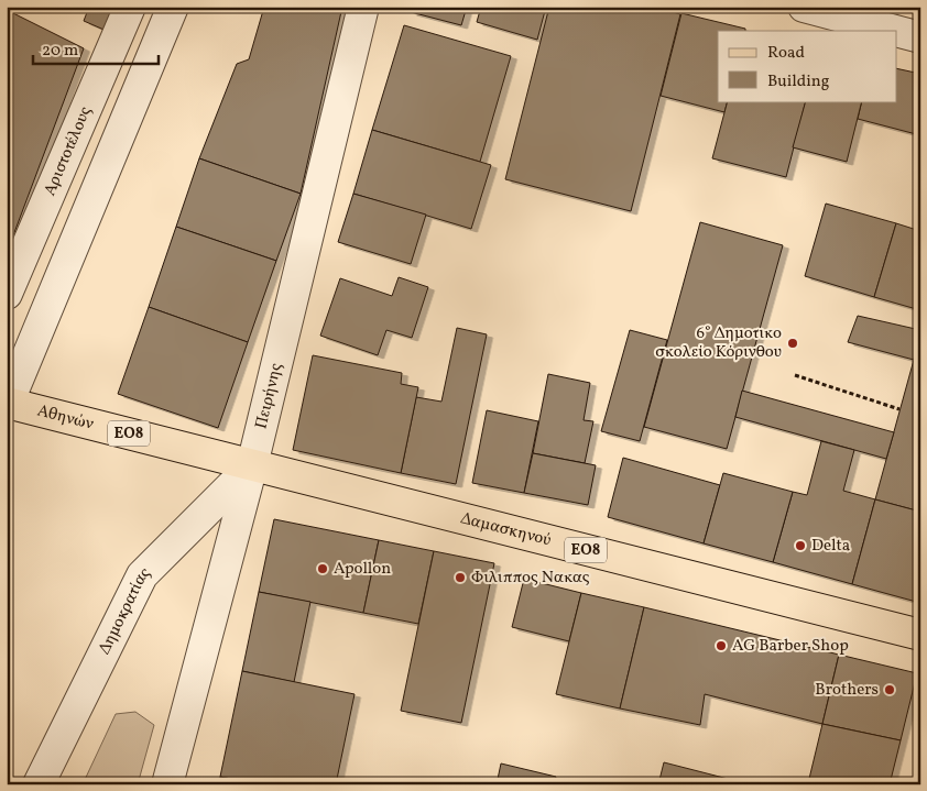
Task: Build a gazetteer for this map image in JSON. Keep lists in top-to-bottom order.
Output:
{
  "streets": {
    "main road": ["Αθηνών", "ΕΟ8", "Δαμασκηνού"],
    "street": ["Αριστοτέλους", "Πειρήνης", "Δημοκρατίας"]
  },
  "crossings": [
    ["Πειρήνης", "Αθηνών"],
    ["Πειρήνης", "Δαμασκηνού"],
    ["Πειρήνης", "Δημοκρατίας"],
    ["Αθηνών", "Δαμασκηνού"],
    ["Αθηνών", "Δημοκρατίας"],
    ["Δαμασκηνού", "Δημοκρατίας"]
  ],
  "places": [
    "6° Δημοτικο σκολείο Κόρινθου",
    "Delta",
    "Apollon",
    "Φιλιππος Νακας",
    "AG Barber Shop",
    "Brothers"
  ],
  "legend": ["Road", "Building"],
  "scale_bar": "20 m"
}
